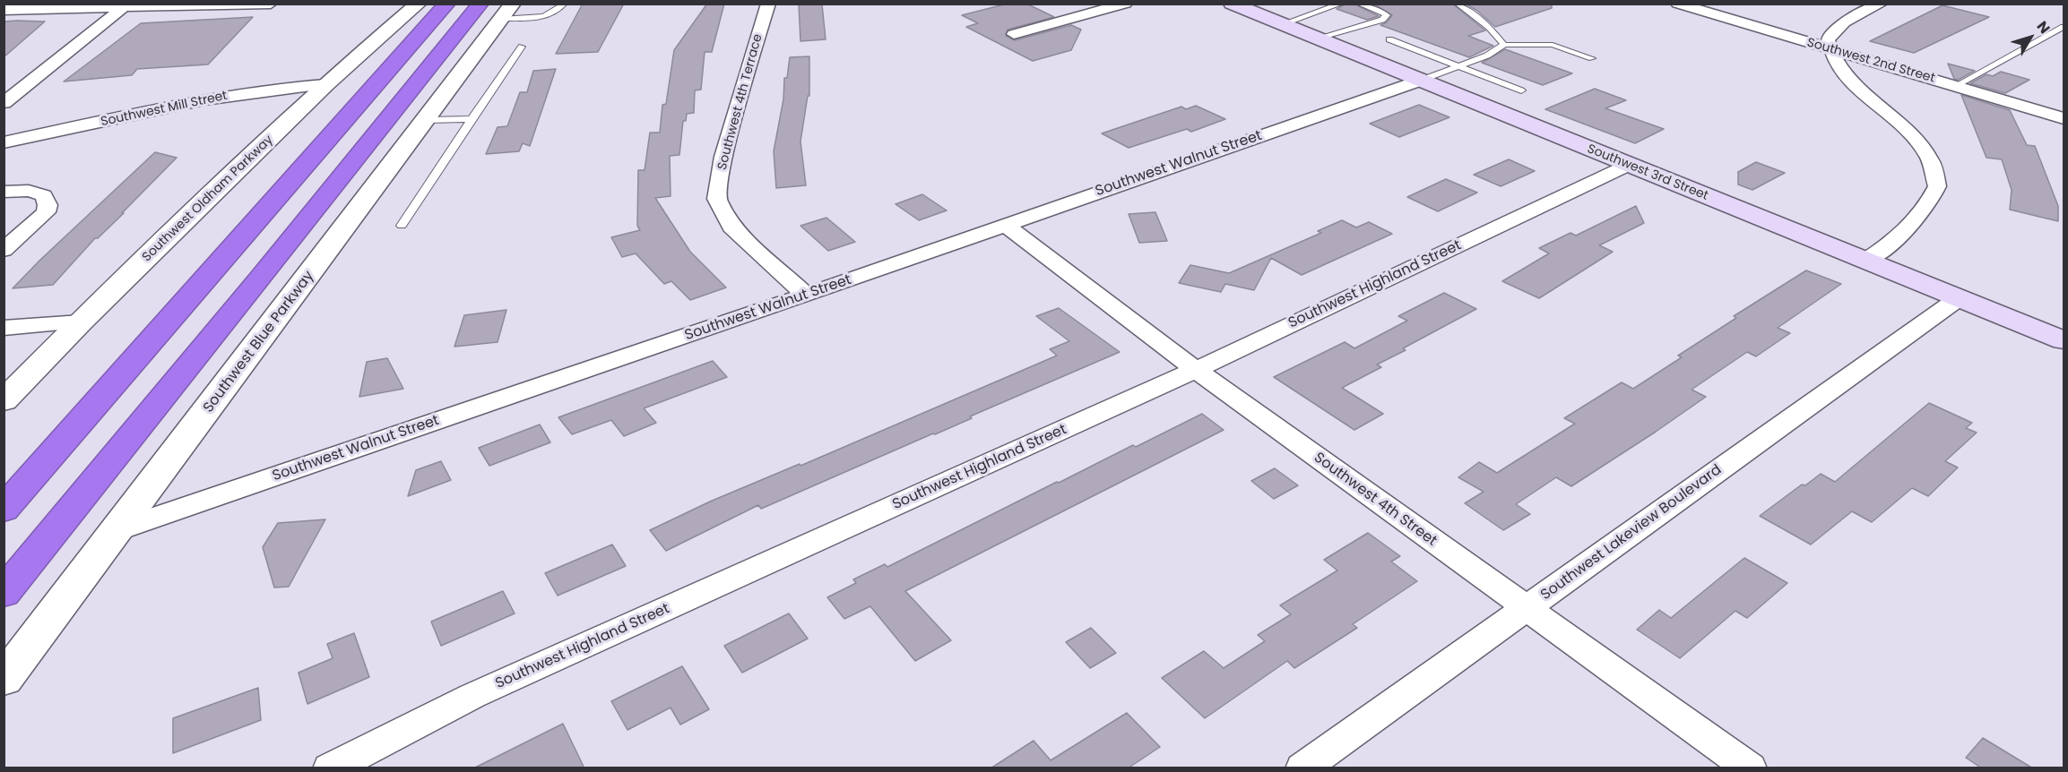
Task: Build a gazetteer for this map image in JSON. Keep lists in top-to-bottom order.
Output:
{
  "streets": {
    "main road": ["Southwest 3rd Street"],
    "street": [
      "Southwest 2nd Street",
      "Southwest 4th Terrace",
      "Southwest Mill Street",
      "Southwest Walnut Street",
      "Southwest Oldham Parkway",
      "Southwest Highland Street",
      "Southwest Blue Parkway",
      "Southwest 4th Street",
      "Southwest Lakeview Boulevard"
    ]
  },
  "crossings": [
    ["Southwest 4th Terrace", "Southwest Walnut Street"],
    ["Southwest Mill Street", "Southwest Oldham Parkway"],
    ["Southwest Walnut Street", "Southwest 3rd Street"],
    ["Southwest Walnut Street", "Southwest Blue Parkway"],
    ["Southwest Walnut Street", "Southwest 4th Street"],
    ["Southwest 3rd Street", "Southwest Highland Street"],
    ["Southwest 3rd Street", "Southwest Lakeview Boulevard"],
    ["Southwest Highland Street", "Southwest 4th Street"],
    ["Southwest 4th Street", "Southwest Lakeview Boulevard"]
  ],
  "north": "top right"
}
